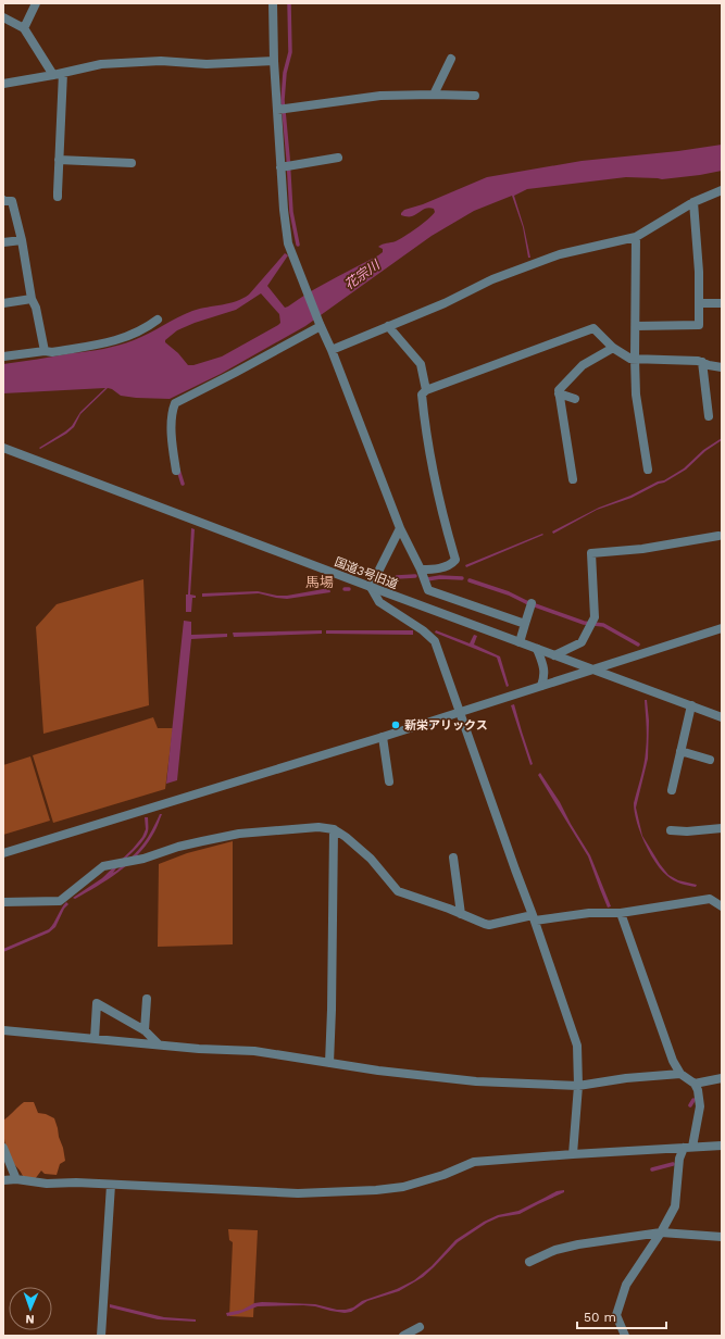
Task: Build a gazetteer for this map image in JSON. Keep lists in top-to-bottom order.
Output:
{
  "streets": {
    "street": ["国道3号旧道"]
  },
  "districts": ["馬場"],
  "water": ["花宗川"],
  "places": ["新栄アリックス"],
  "scale_bar": "50 m",
  "north": "bottom"
}
